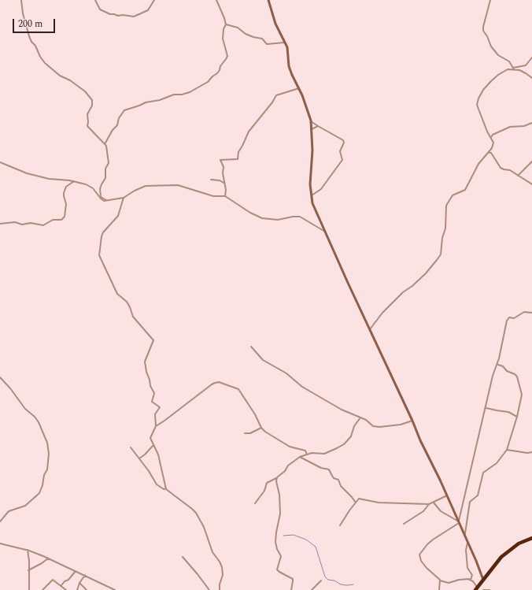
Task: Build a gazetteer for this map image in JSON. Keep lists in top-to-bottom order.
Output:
{
  "scale_bar": "200 m"
}
